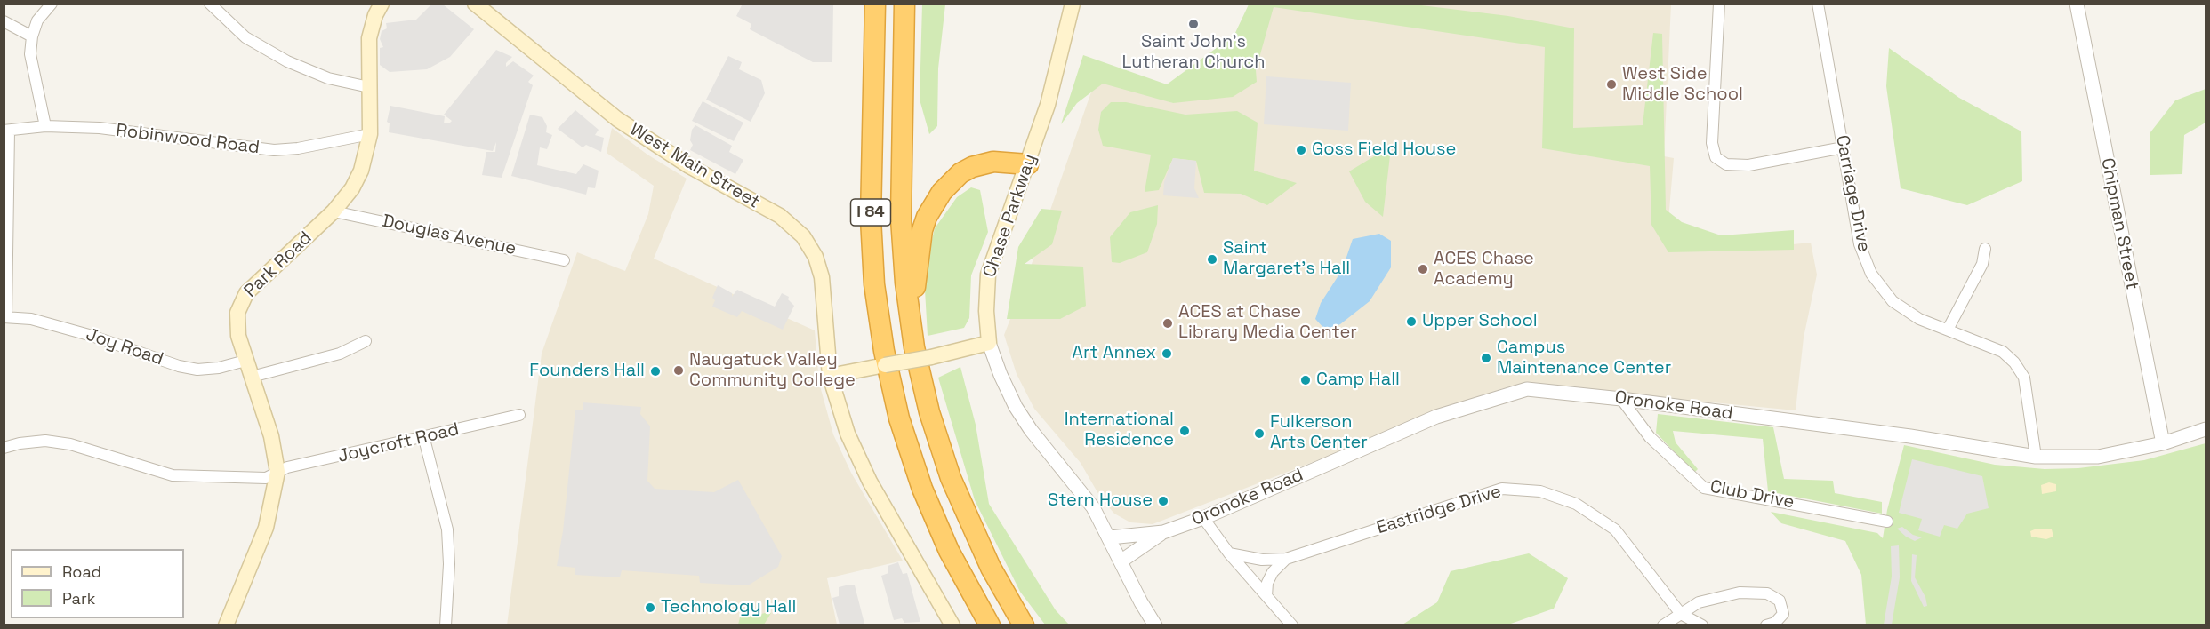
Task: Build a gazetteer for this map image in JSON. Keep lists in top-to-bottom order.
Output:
{
  "streets": {
    "highway": ["I 84"],
    "main road": ["West Main Street", "Chase Parkway", "Park Road"],
    "street": [
      "Robinwood Road",
      "Carriage Drive",
      "Chipman Street",
      "Douglas Avenue",
      "Joy Road",
      "Oronoke Road",
      "Joycroft Road",
      "Club Drive",
      "Eastridge Drive"
    ]
  },
  "crossings": [
    ["Robinwood Road", "Park Road"],
    ["Carriage Drive", "Oronoke Road"],
    ["Chipman Street", "Oronoke Road"],
    ["Douglas Avenue", "Park Road"],
    ["Park Road", "Joy Road"],
    ["Park Road", "Joycroft Road"],
    ["Oronoke Road", "Club Drive"]
  ],
  "places": [
    "Saint John's Lutheran Church",
    "West Side Middle School",
    "Goss Field House",
    "Saint Margaret's Hall",
    "ACES Chase Academy",
    "Upper School",
    "ACES at Chase Library Media Center",
    "Art Annex",
    "Campus Maintenance Center",
    "Naugatuck Valley Community College",
    "Founders Hall",
    "Camp Hall",
    "International Residence",
    "Fulkerson Arts Center",
    "Stern House",
    "Technology Hall"
  ],
  "legend": ["Road", "Park"]
}
